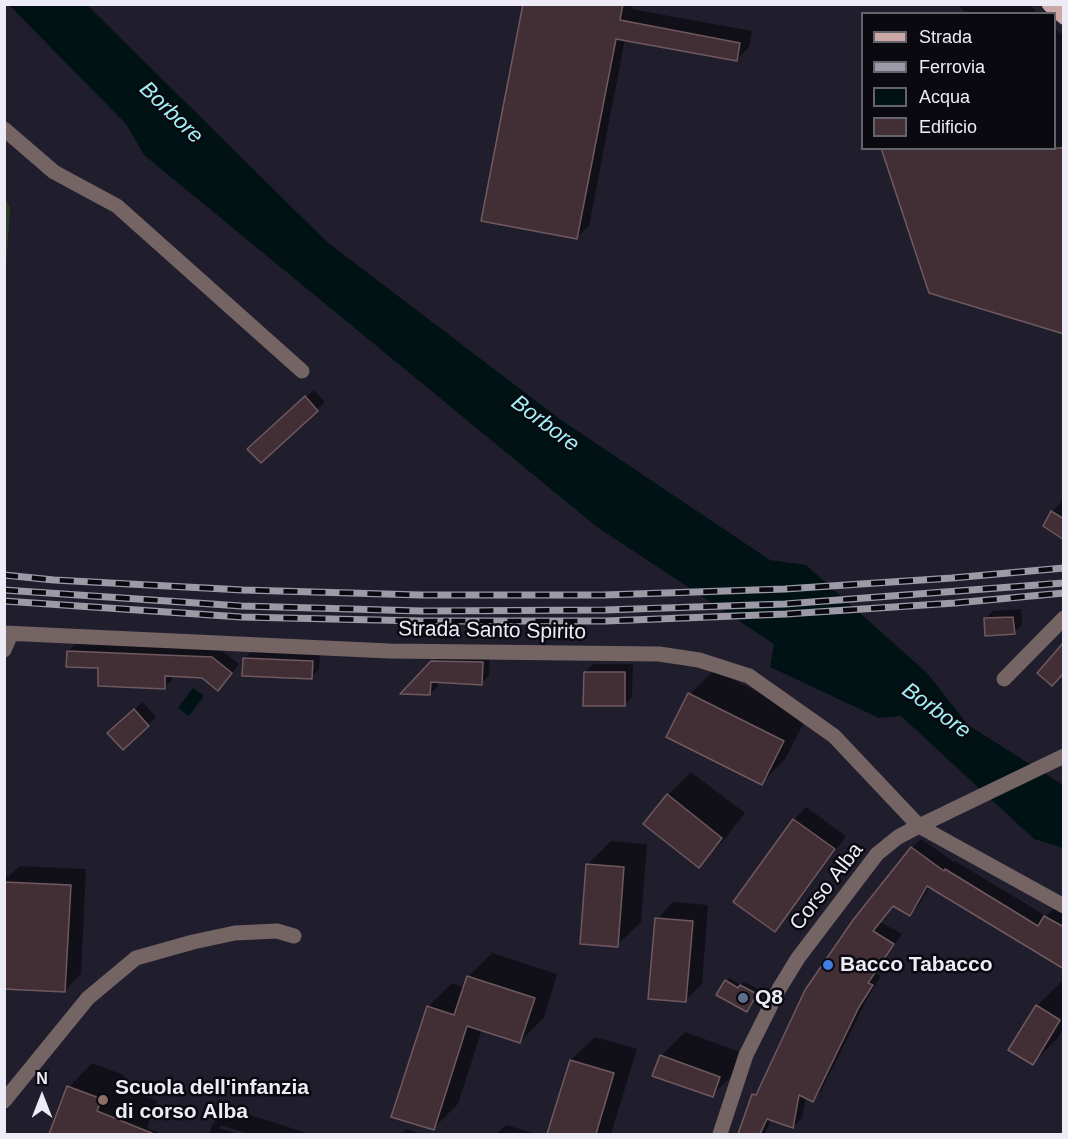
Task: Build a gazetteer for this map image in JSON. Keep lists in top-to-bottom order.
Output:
{
  "streets": {
    "street": ["Strada Santo Spirito", "Corso Alba"]
  },
  "crossings": [
    ["Strada Santo Spirito", "Corso Alba"]
  ],
  "water": ["Borbore"],
  "places": ["Bacco Tabacco", "Q8", "Scuola dell'infanzia di corso Alba"],
  "legend": [
    "Strada",
    "Ferrovia",
    "Acqua",
    "Edificio"
  ],
  "north": "top"
}
